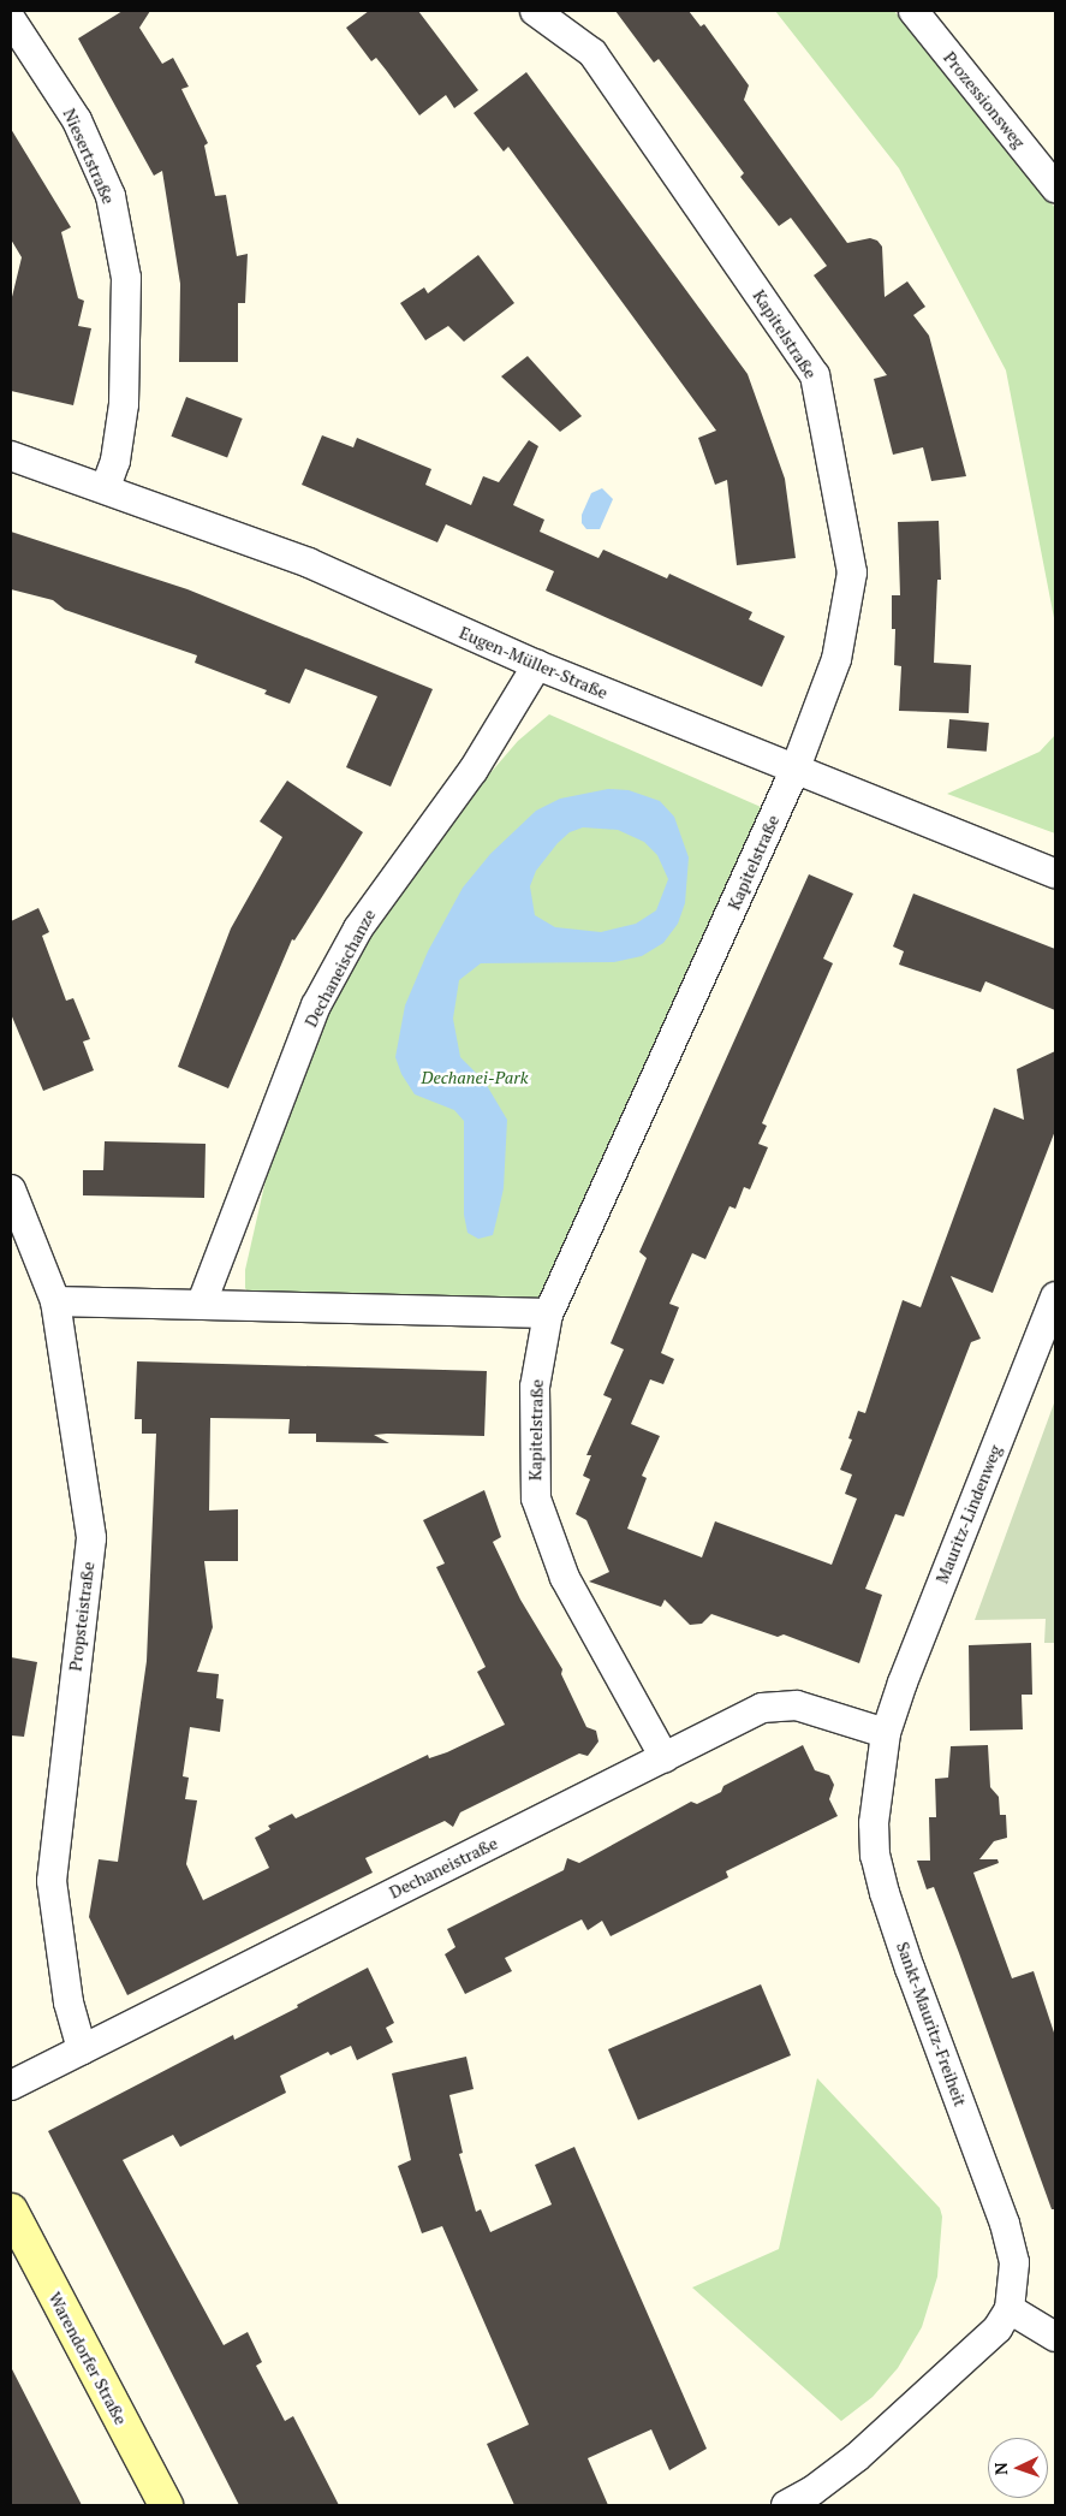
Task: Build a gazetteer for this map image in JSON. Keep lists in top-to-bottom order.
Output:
{
  "streets": {
    "main road": ["Warendorfer Straße"],
    "street": [
      "Prozessionsweg",
      "Niesertstraße",
      "Kapitelstraße",
      "Eugen-Müller-Straße",
      "Dechaneischanze",
      "Mauritz-Lindenweg",
      "Propsteistraße",
      "Dechaneistraße",
      "Sankt-Mauritz-Freiheit"
    ]
  },
  "crossings": [
    ["Niesertstraße", "Eugen-Müller-Straße"],
    ["Kapitelstraße", "Eugen-Müller-Straße"],
    ["Kapitelstraße", "Dechaneistraße"],
    ["Eugen-Müller-Straße", "Dechaneischanze"],
    ["Mauritz-Lindenweg", "Dechaneistraße"],
    ["Mauritz-Lindenweg", "Sankt-Mauritz-Freiheit"],
    ["Propsteistraße", "Dechaneistraße"],
    ["Dechaneistraße", "Sankt-Mauritz-Freiheit"]
  ],
  "parks": ["Dechanei-Park"],
  "north": "left"
}
